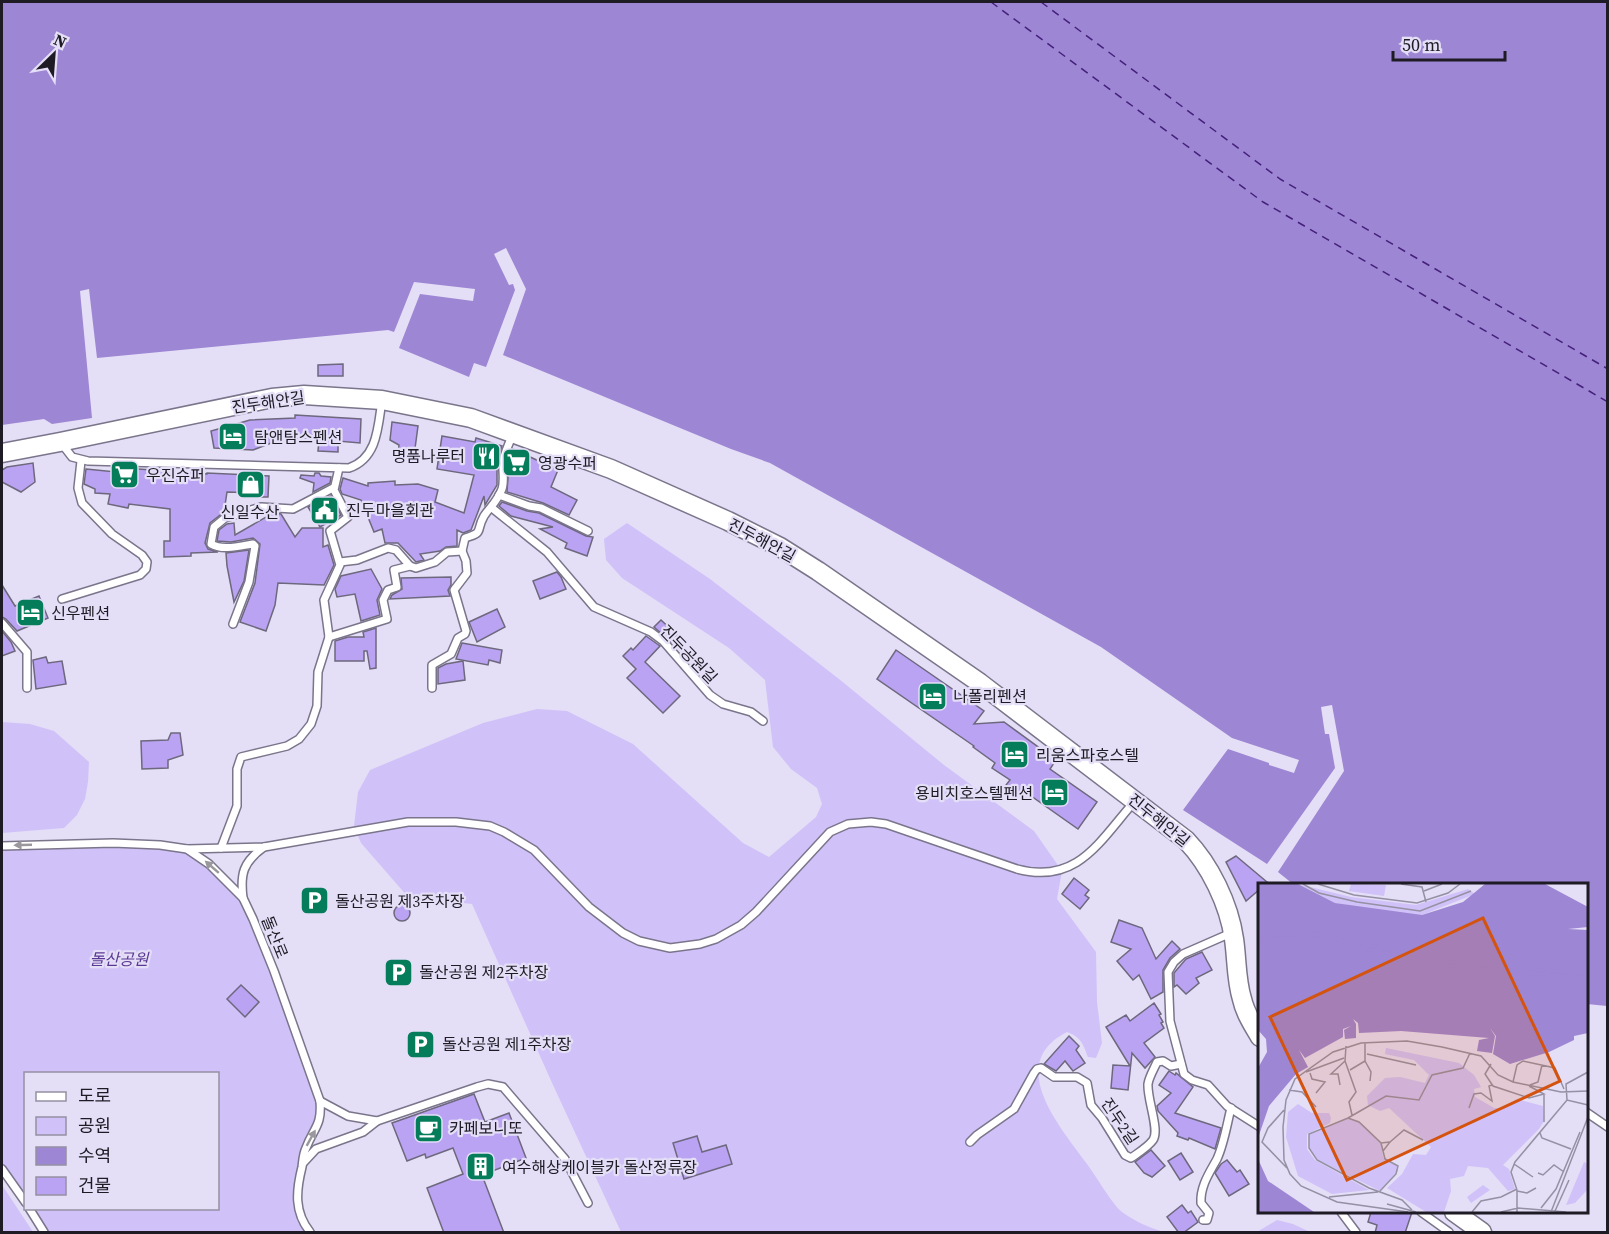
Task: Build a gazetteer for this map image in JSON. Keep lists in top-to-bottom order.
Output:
{
  "streets": {
    "street": ["진두해안길"],
    "lane": ["진두공원길", "돌산로", "진두2길"]
  },
  "parks": ["돌산공원"],
  "places": {
    "hotel": [
      "탐앤탐스펜션",
      "신우펜션",
      "나폴리펜션",
      "리움스파호스텔",
      "용비치호스텔펜션"
    ],
    "restaurant": ["명품나루터"],
    "supermarket": ["영광수퍼", "우진슈퍼"],
    "shop": ["신일수산"],
    "public building": ["진두마을회관"],
    "parking": ["돌산공원 제3주차장", "돌산공원 제2주차장", "돌산공원 제1주차장"],
    "cafe": ["카페보니또"],
    "building": ["여수해상케이블카 돌산정류장"]
  },
  "legend": [
    "도로",
    "공원",
    "수역",
    "건물"
  ],
  "scale_bar": "50 m",
  "north": "top right"
}
